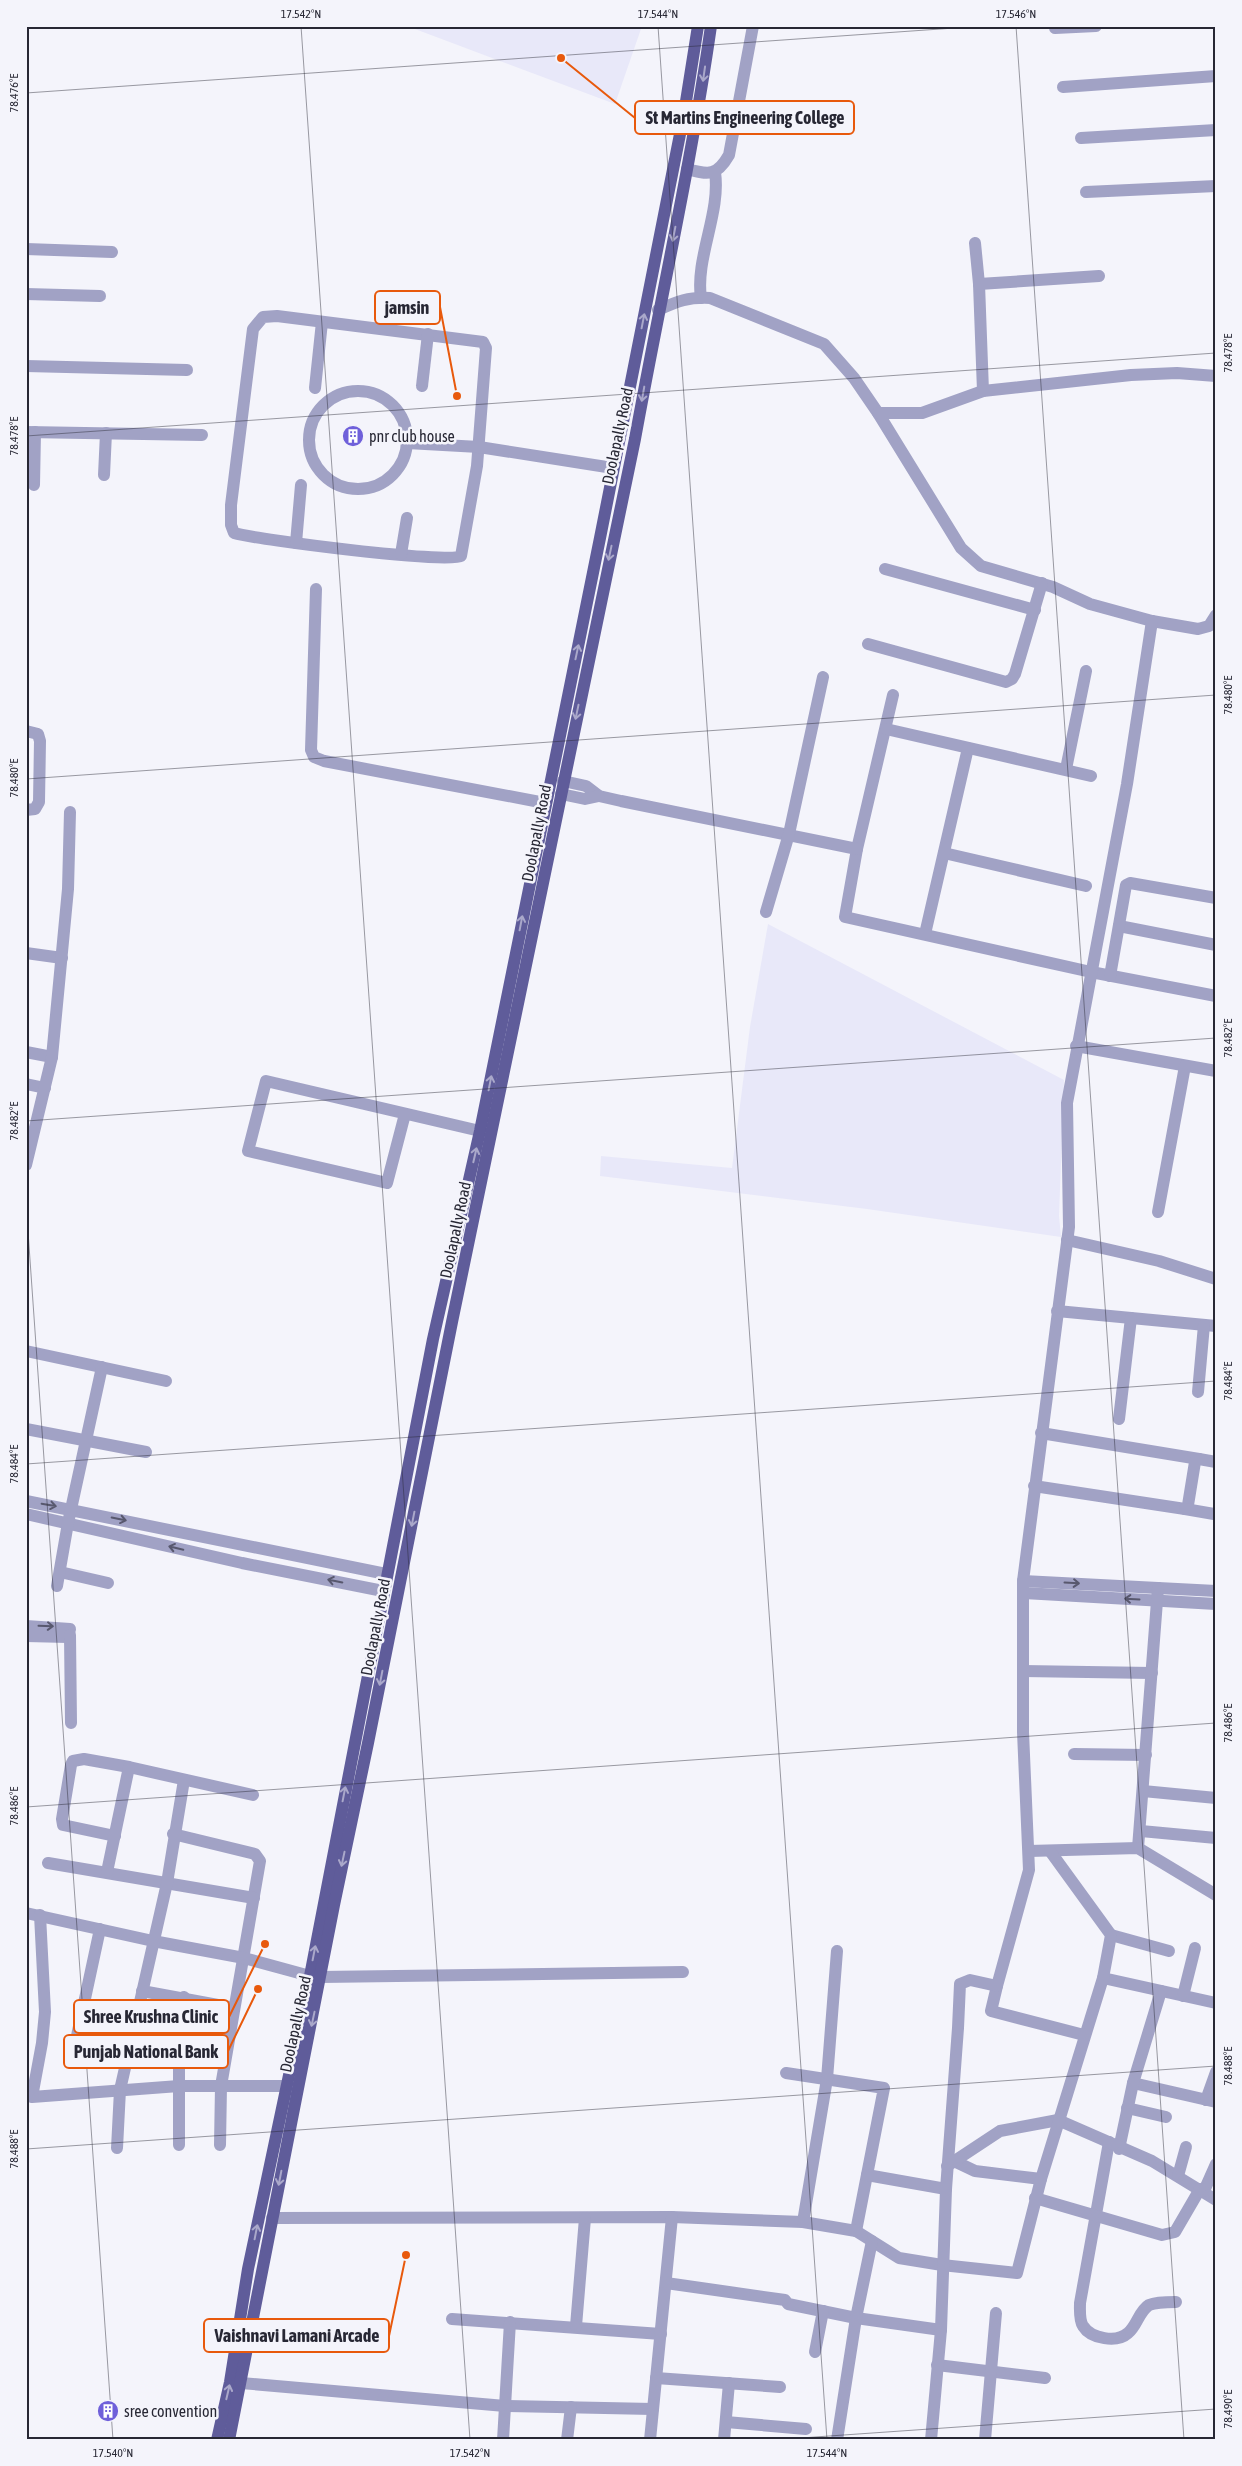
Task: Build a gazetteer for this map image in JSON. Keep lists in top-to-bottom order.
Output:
{
  "streets": {
    "main road": ["Doolapally Road"]
  },
  "places": {
    "other": [
      "St Martins Engineering College",
      "jamsin",
      "Shree Krushna Clinic",
      "Punjab National Bank",
      "Vaishnavi Lamani Arcade"
    ],
    "building": ["pnr club house", "sree convention"]
  },
  "coordinates": [
    "17.542°N",
    "17.544°N",
    "17.546°N",
    "78.476°E",
    "78.478°E",
    "78.480°E",
    "78.482°E",
    "78.484°E",
    "78.486°E",
    "78.488°E",
    "78.490°E",
    "17.540°N"
  ]
}
